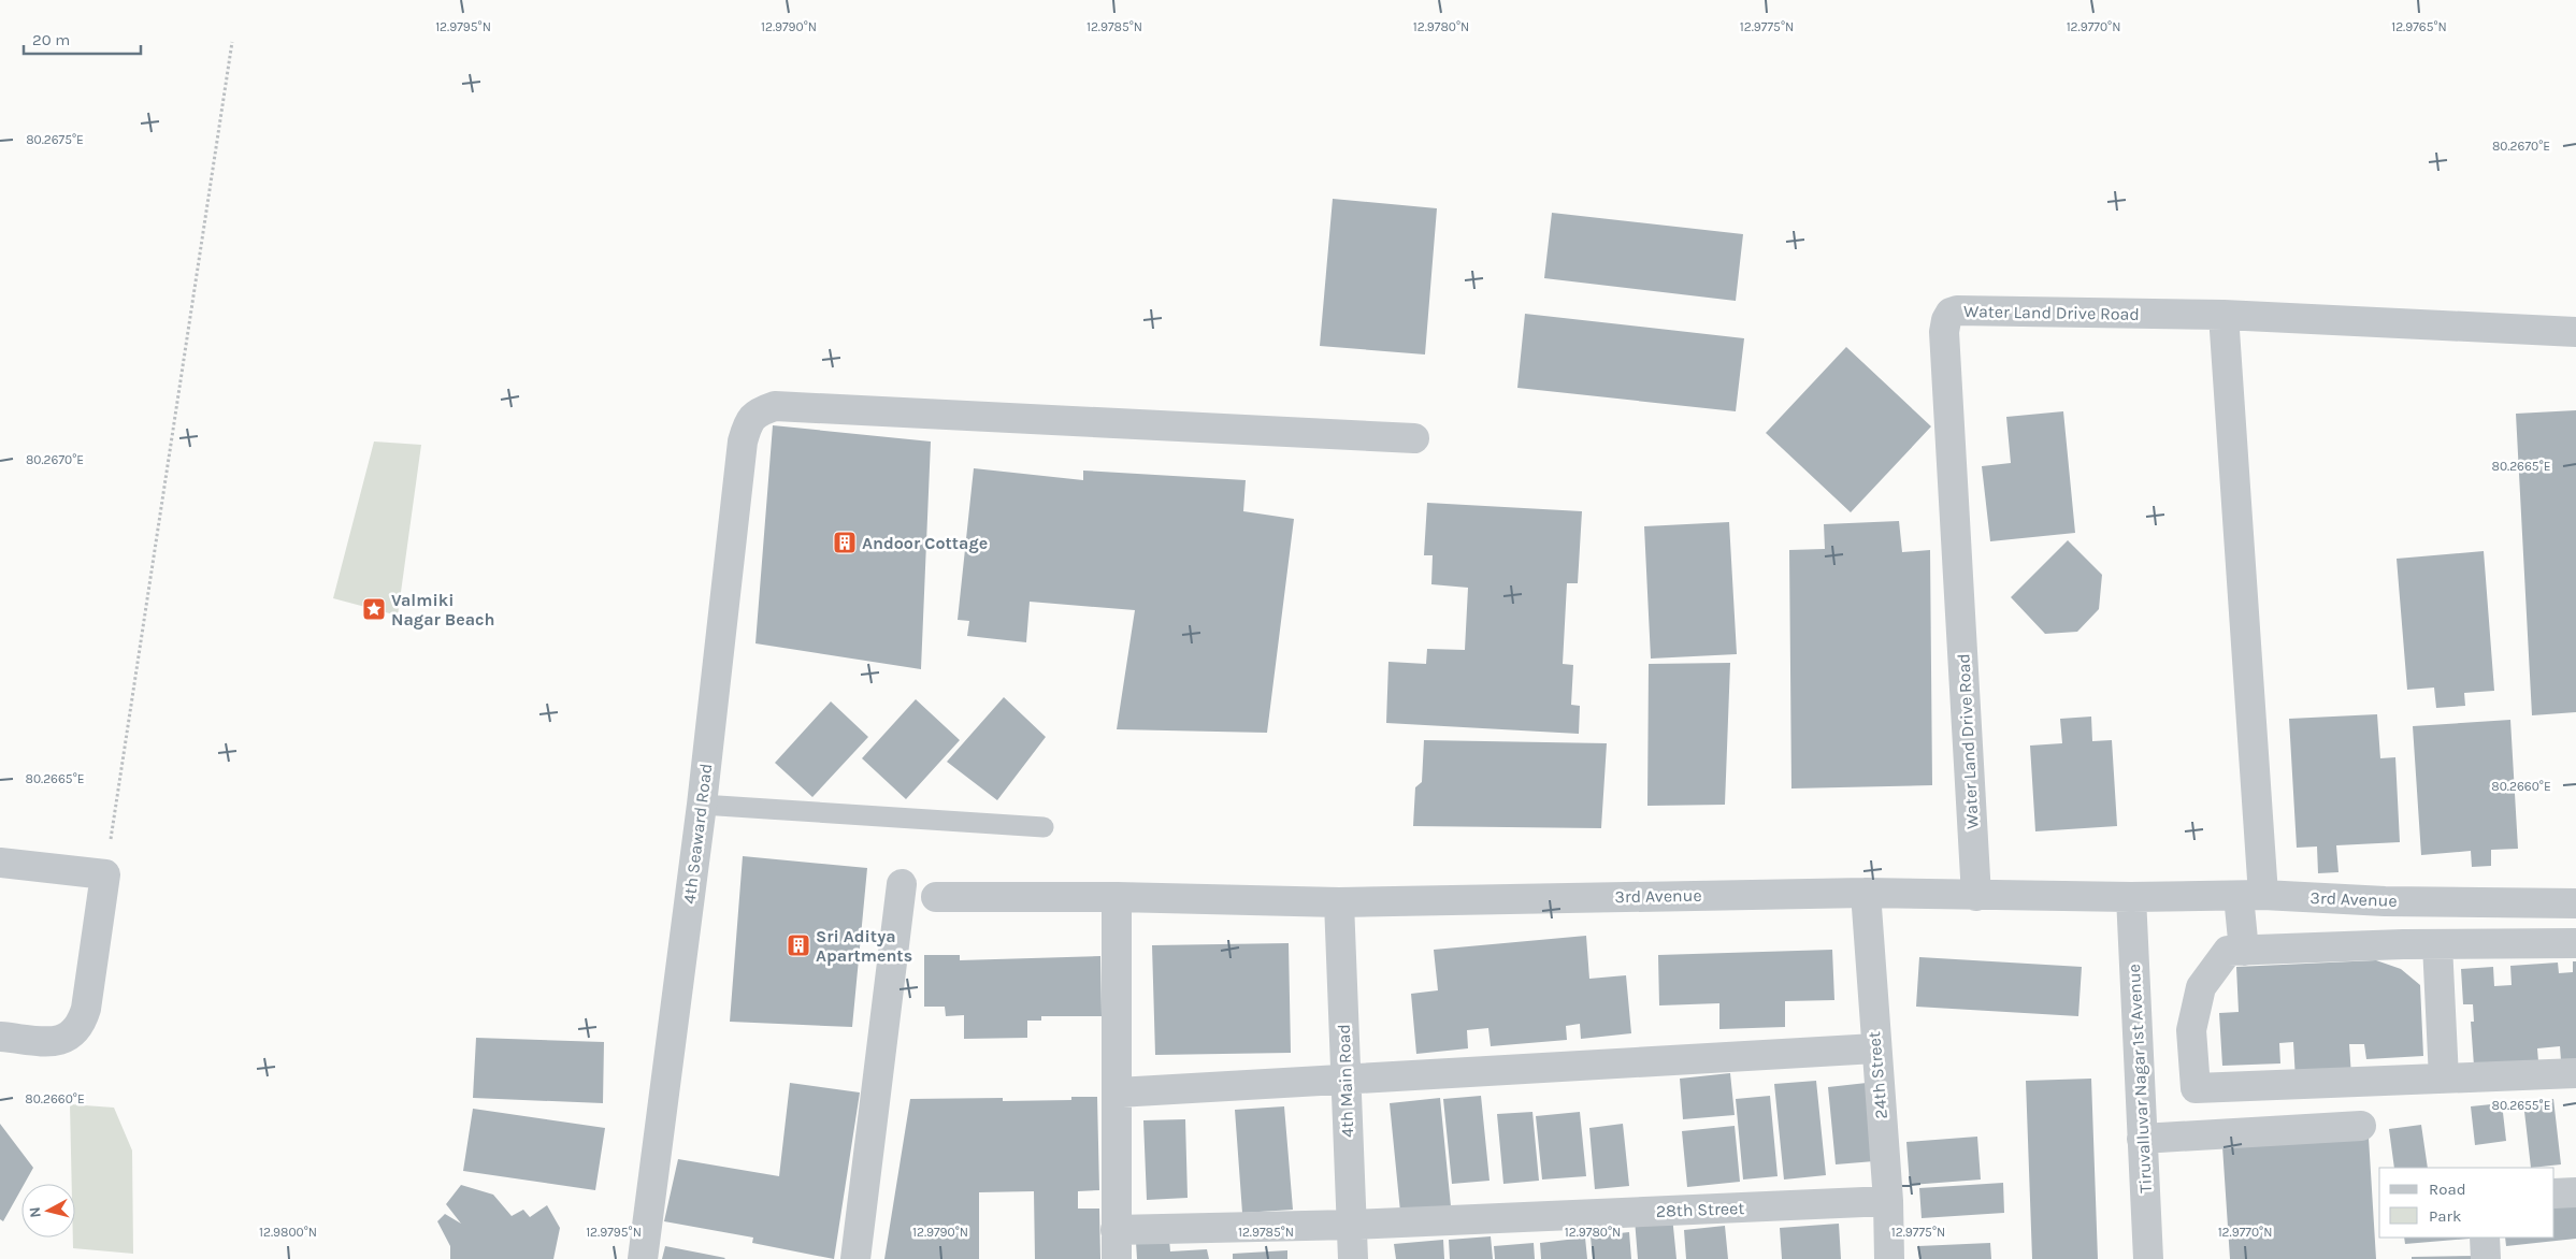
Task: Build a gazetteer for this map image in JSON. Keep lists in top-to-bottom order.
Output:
{
  "streets": {
    "street": [
      "Water Land Drive Road",
      "4th Seaward Road",
      "3rd Avenue",
      "24th Street",
      "Tiruvalluvar Nagar 1st Avenue",
      "4th Main Road",
      "28th Street"
    ]
  },
  "crossings": [
    ["Water Land Drive Road", "3rd Avenue"],
    ["3rd Avenue", "24th Street"],
    ["3rd Avenue", "Tiruvalluvar Nagar 1st Avenue"],
    ["3rd Avenue", "4th Main Road"],
    ["24th Street", "28th Street"],
    ["4th Main Road", "28th Street"]
  ],
  "places": {
    "building": ["Andoor Cottage", "Sri Aditya Apartments"],
    "place": ["Valmiki Nagar Beach"]
  },
  "legend": ["Road", "Park"],
  "scale_bar": "20 m",
  "north": "left",
  "coordinates": [
    "12.9795°N",
    "12.9790°N",
    "12.9785°N",
    "12.9780°N",
    "12.9775°N",
    "12.9770°N",
    "12.9765°N",
    "80.2675°E",
    "80.2670°E",
    "80.2665°E",
    "80.2660°E",
    "80.2655°E",
    "12.9800°N"
  ]
}
